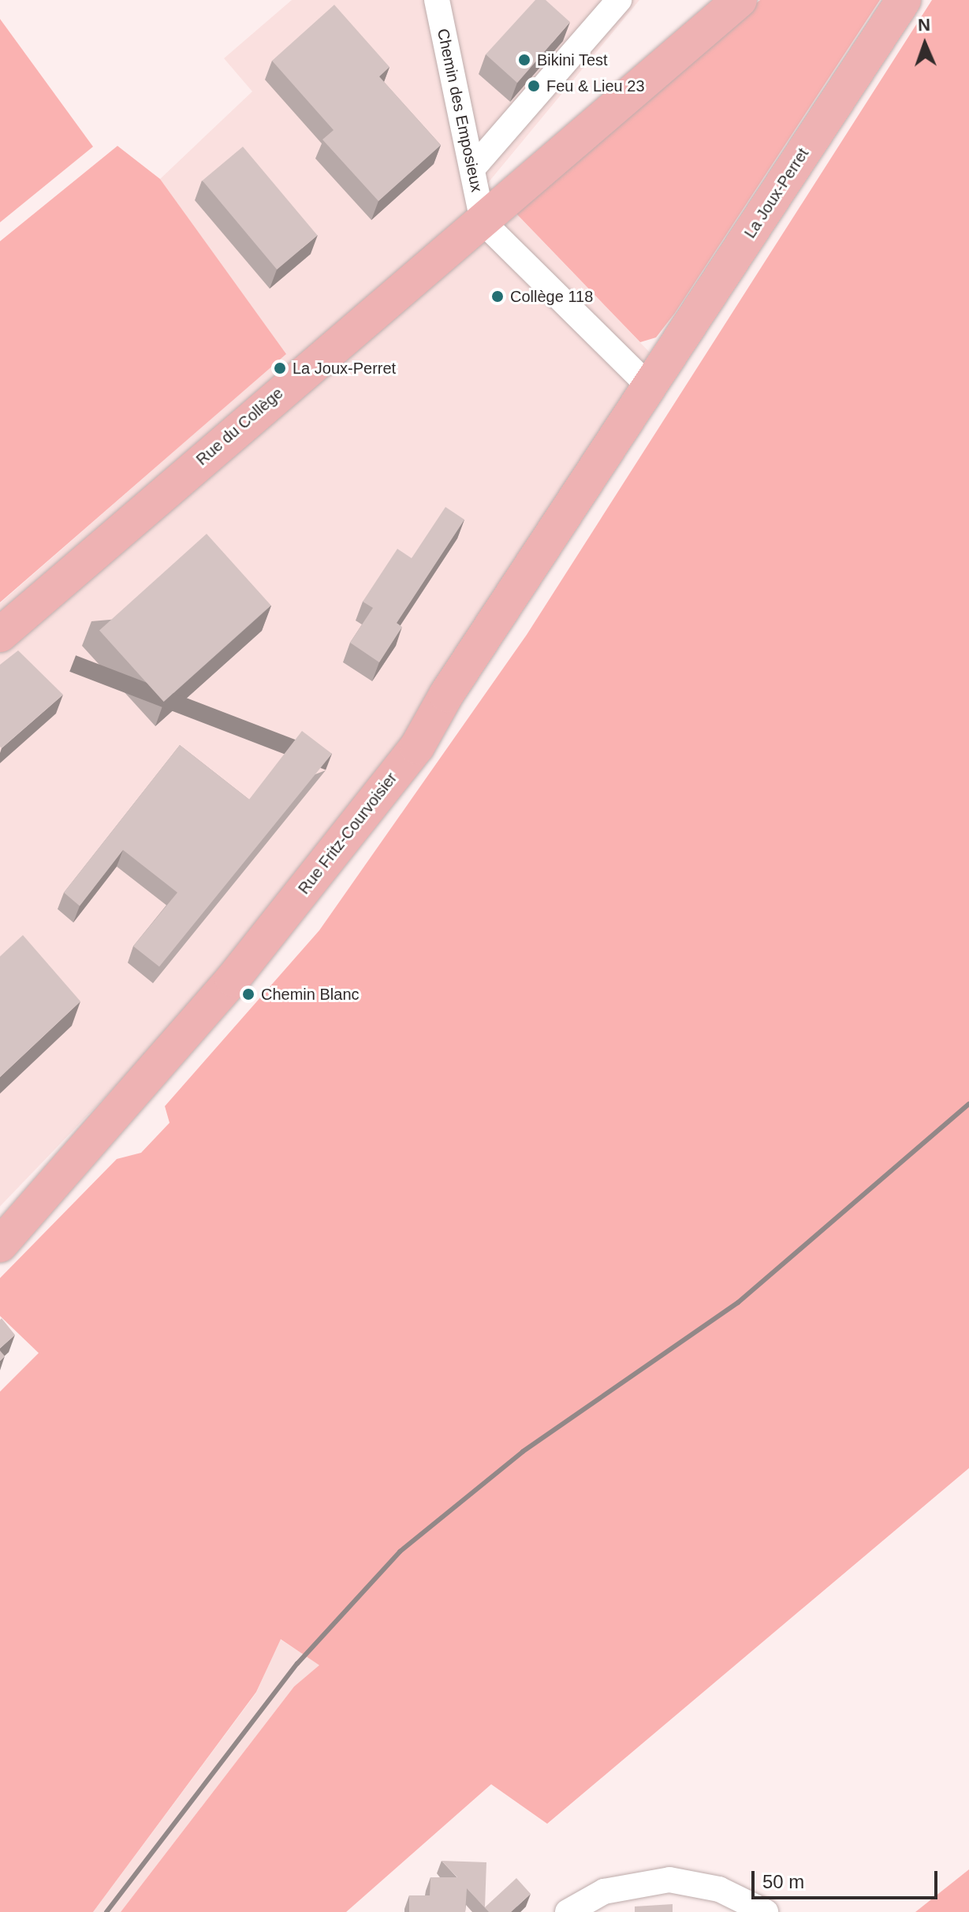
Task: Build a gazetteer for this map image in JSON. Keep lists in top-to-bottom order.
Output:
{
  "streets": {
    "main road": ["La Joux-Perret", "Rue du Collège", "Rue Fritz-Courvoisier"],
    "street": ["Chemin des Emposieux"]
  },
  "crossings": [
    ["Chemin des Emposieux", "Rue du Collège"],
    ["La Joux-Perret", "Rue Fritz-Courvoisier"]
  ],
  "places": [
    "Bikini Test",
    "Feu & Lieu 23",
    "Collège 118",
    "La Joux-Perret",
    "Chemin Blanc"
  ],
  "scale_bar": "50 m",
  "north": "top"
}
